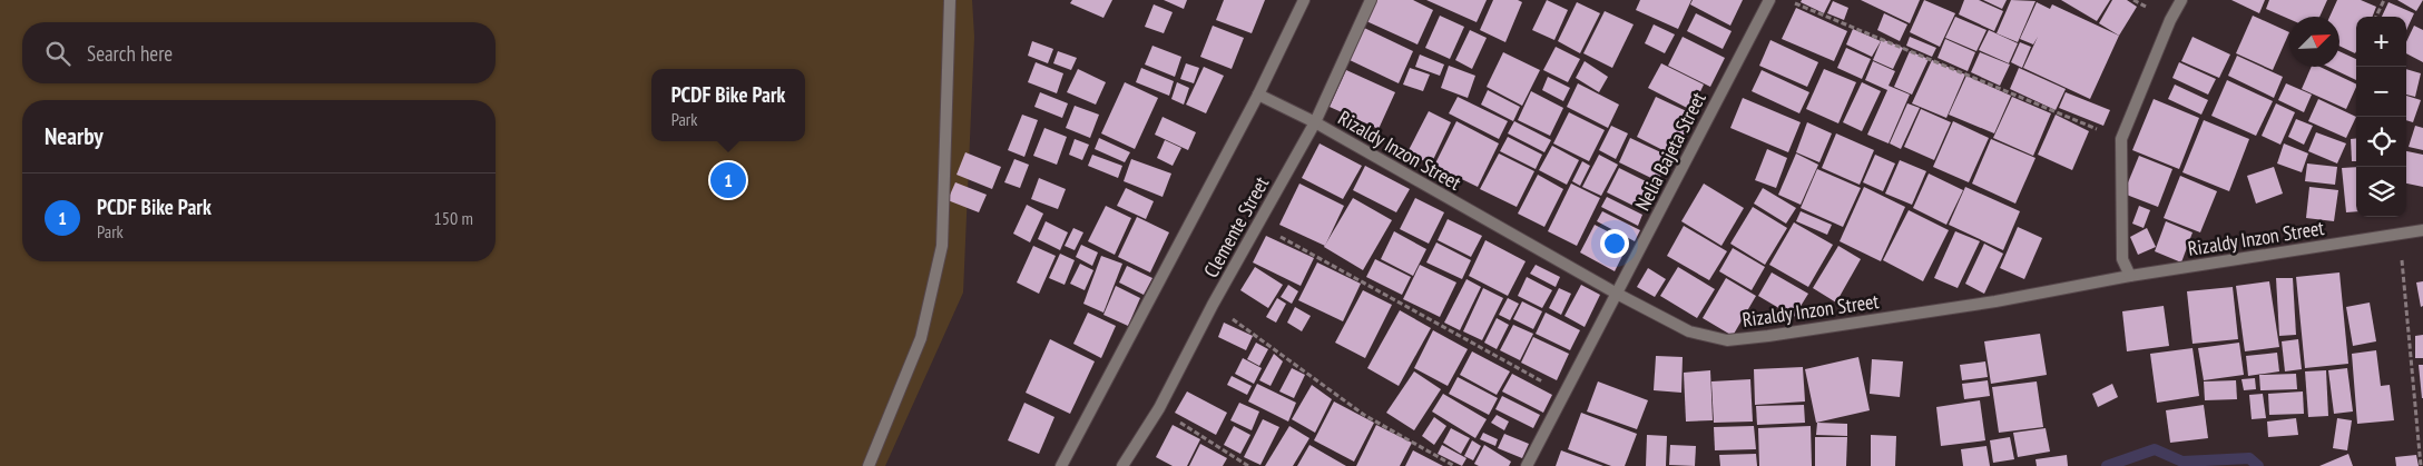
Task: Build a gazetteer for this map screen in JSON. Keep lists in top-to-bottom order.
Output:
{
  "streets": {
    "street": ["Rizaldy Inzon Street", "Nelia Bajeta Street", "Clemente Street"]
  },
  "crossings": [
    ["Rizaldy Inzon Street", "Nelia Bajeta Street"],
    ["Rizaldy Inzon Street", "Clemente Street"]
  ],
  "north": "top right",
  "page": {
    "map_buttons": ["+", "−"],
    "search": "Search here",
    "popup": ["PCDF Bike Park", "Park"],
    "heading": "Nearby",
    "pins": "1",
    "list": [
      {
        "mark": "1",
        "name": "PCDF Bike Park",
        "note": "Park",
        "value": "150 m"
      }
    ]
  }
}
